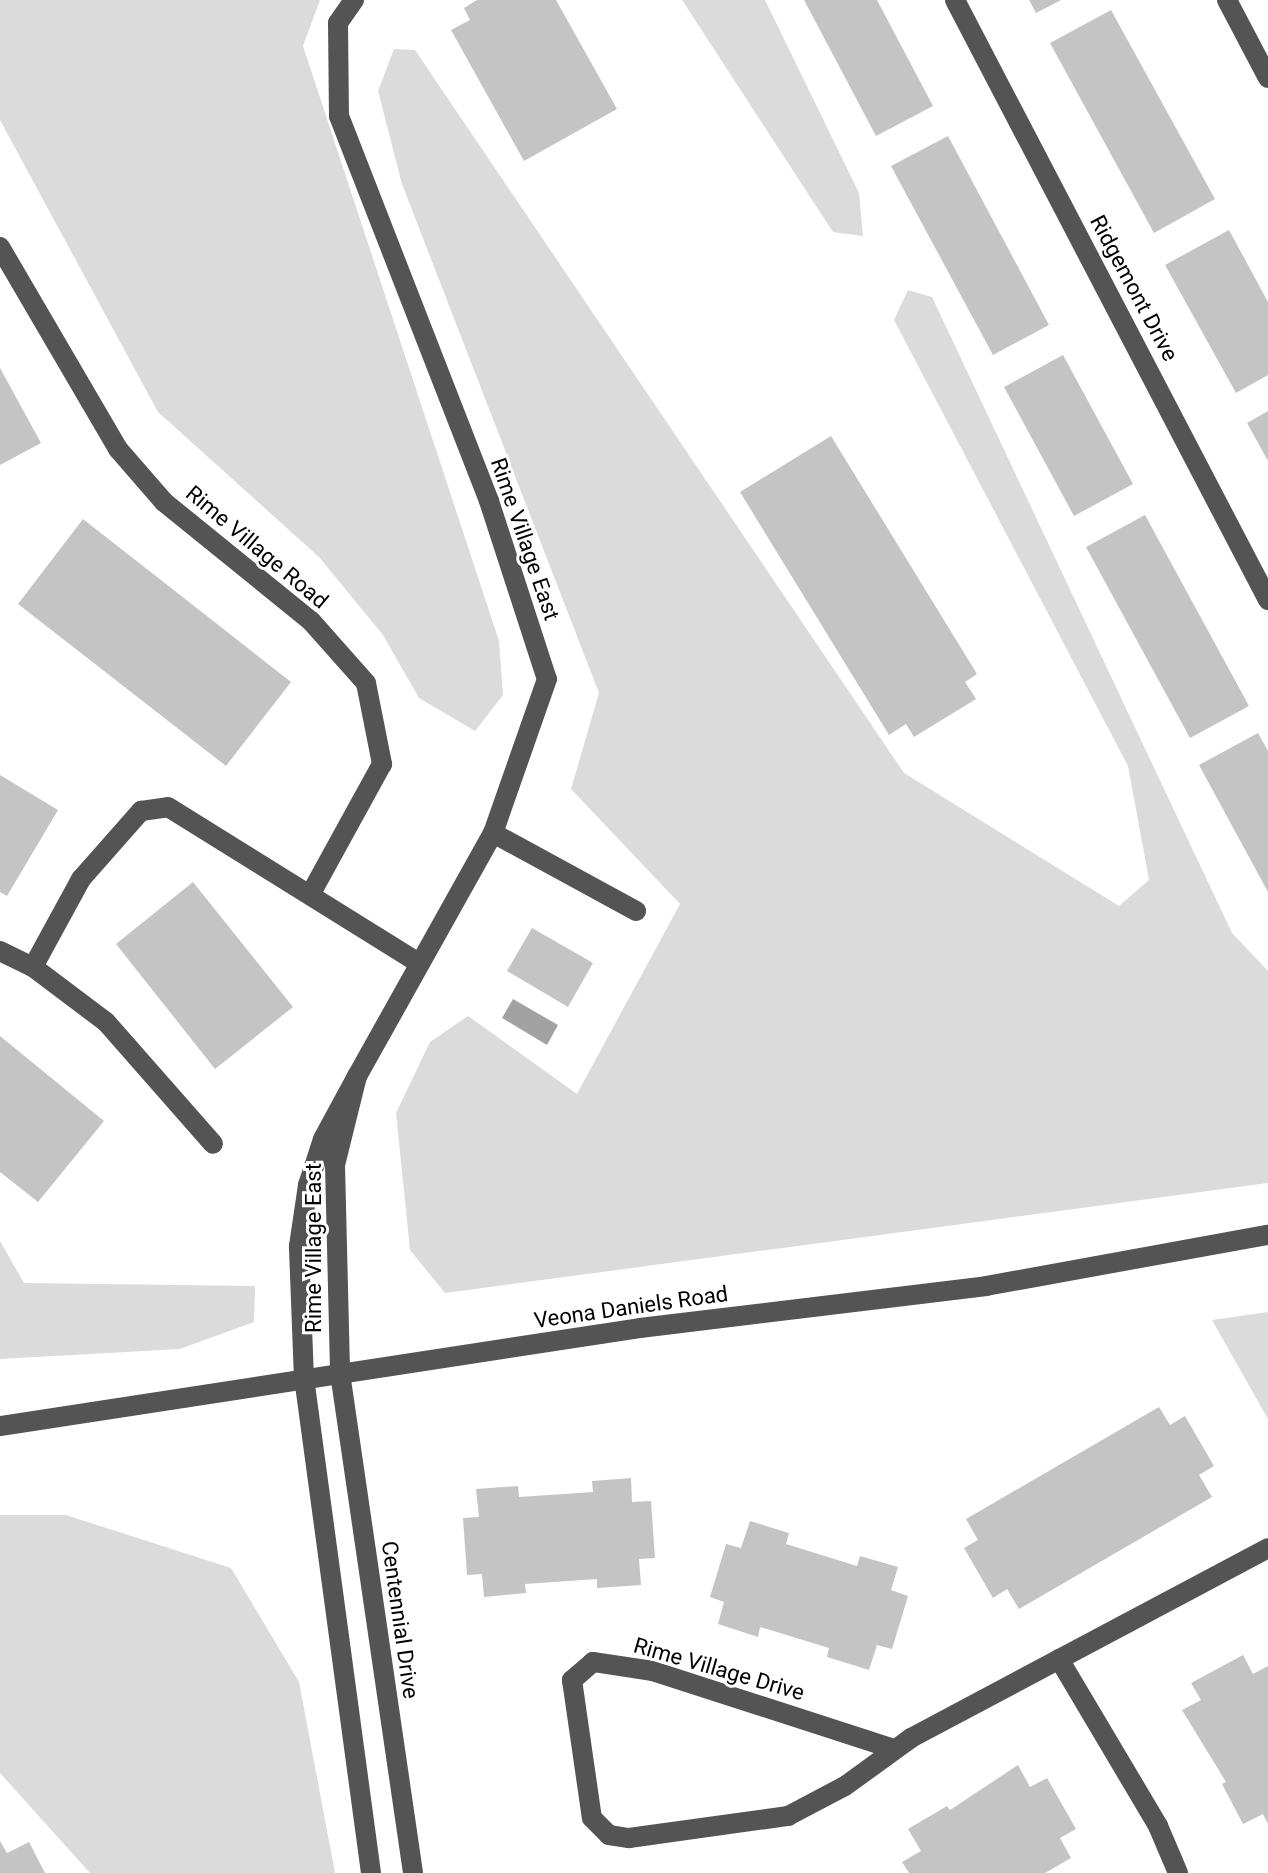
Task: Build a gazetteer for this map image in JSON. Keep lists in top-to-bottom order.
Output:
{
  "streets": {
    "street": [
      "Ridgemont Drive",
      "Rime Village East",
      "Rime Village Road",
      "Veona Daniels Road",
      "Centennial Drive",
      "Rime Village Drive"
    ]
  },
  "crossings": [
    ["Rime Village East", "Veona Daniels Road"],
    ["Rime Village East", "Centennial Drive"],
    ["Veona Daniels Road", "Centennial Drive"]
  ]
}
